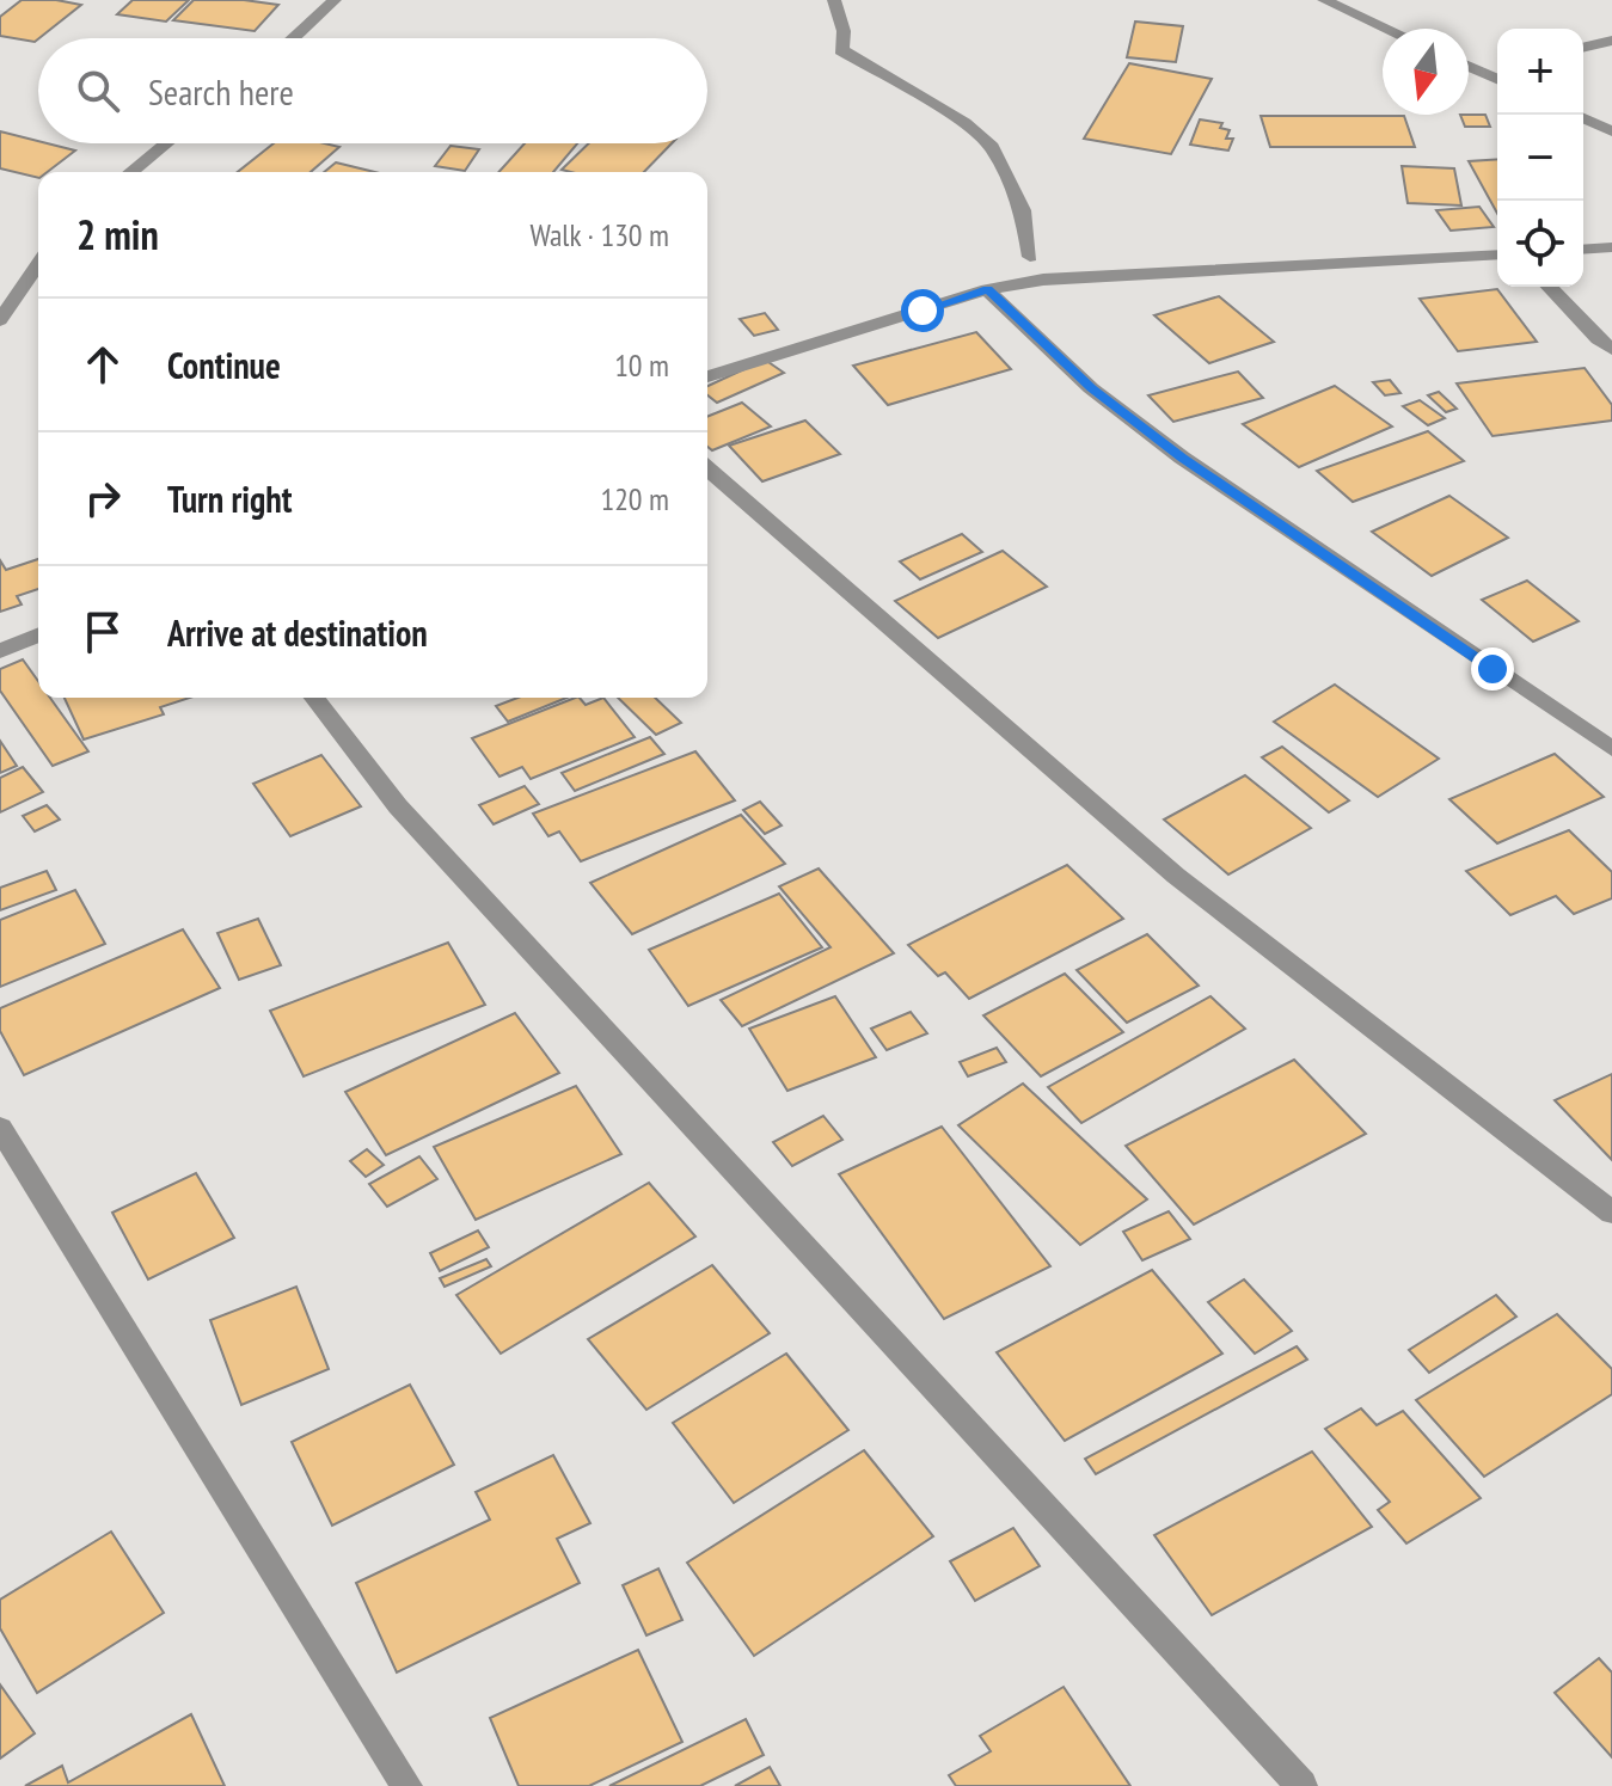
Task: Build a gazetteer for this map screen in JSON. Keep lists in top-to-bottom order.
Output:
{
  "north": "bottom",
  "page": {
    "map_buttons": ["+", "−"],
    "search": "Search here",
    "heading": ["2 min", "Walk · 130 m"],
    "list": [
      ["Continue", "10 m"],
      ["Turn right", "120 m"],
      "Arrive at destination"
    ]
  }
}
